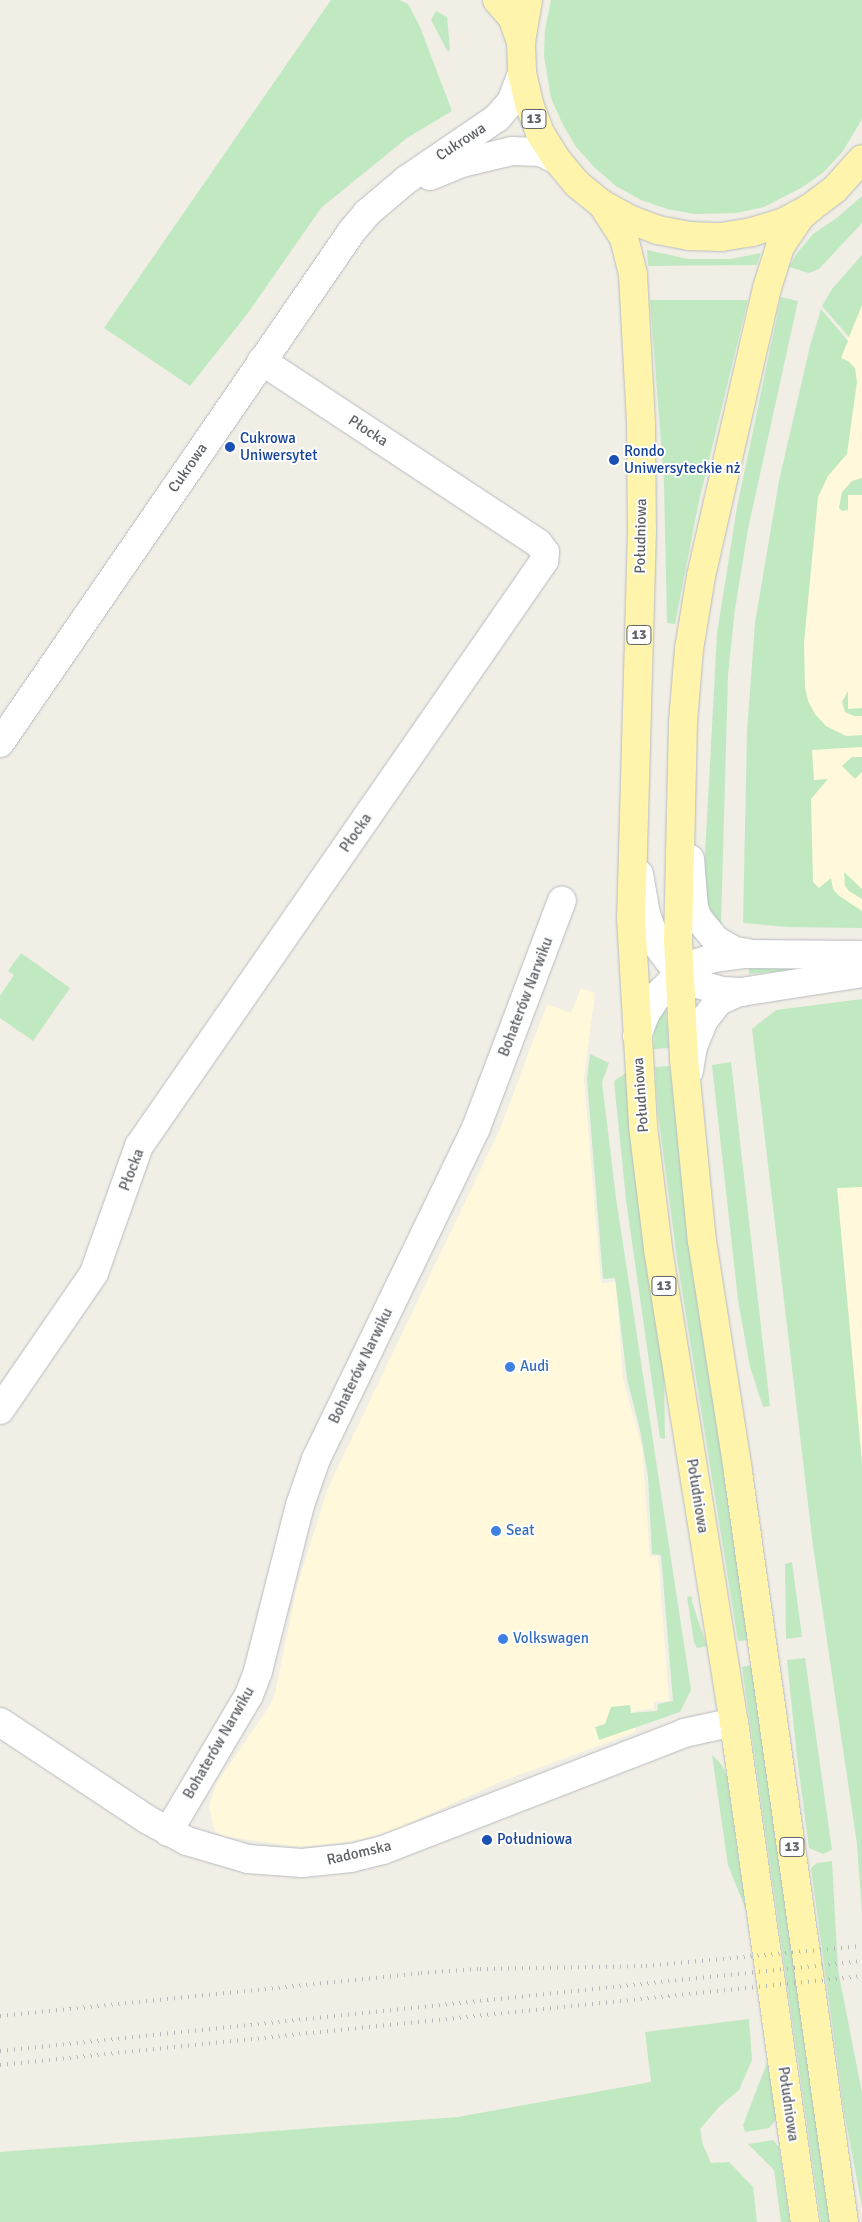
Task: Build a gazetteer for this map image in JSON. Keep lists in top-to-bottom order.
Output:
{
  "streets": {
    "main road": ["13", "Południowa"],
    "street": [
      "Cukrowa",
      "Płocka",
      "Bohaterów Narwiku",
      "Radomska"
    ]
  },
  "crossings": [
    ["13", "Cukrowa"],
    ["13", "Południowa"],
    ["Cukrowa", "Płocka"],
    ["Południowa", "Radomska"],
    ["Bohaterów Narwiku", "Radomska"]
  ],
  "places": [
    "Cukrowa Uniwersytet",
    "Rondo Uniwersyteckie nż",
    "Audi",
    "Seat",
    "Volkswagen",
    "Południowa"
  ]
}
